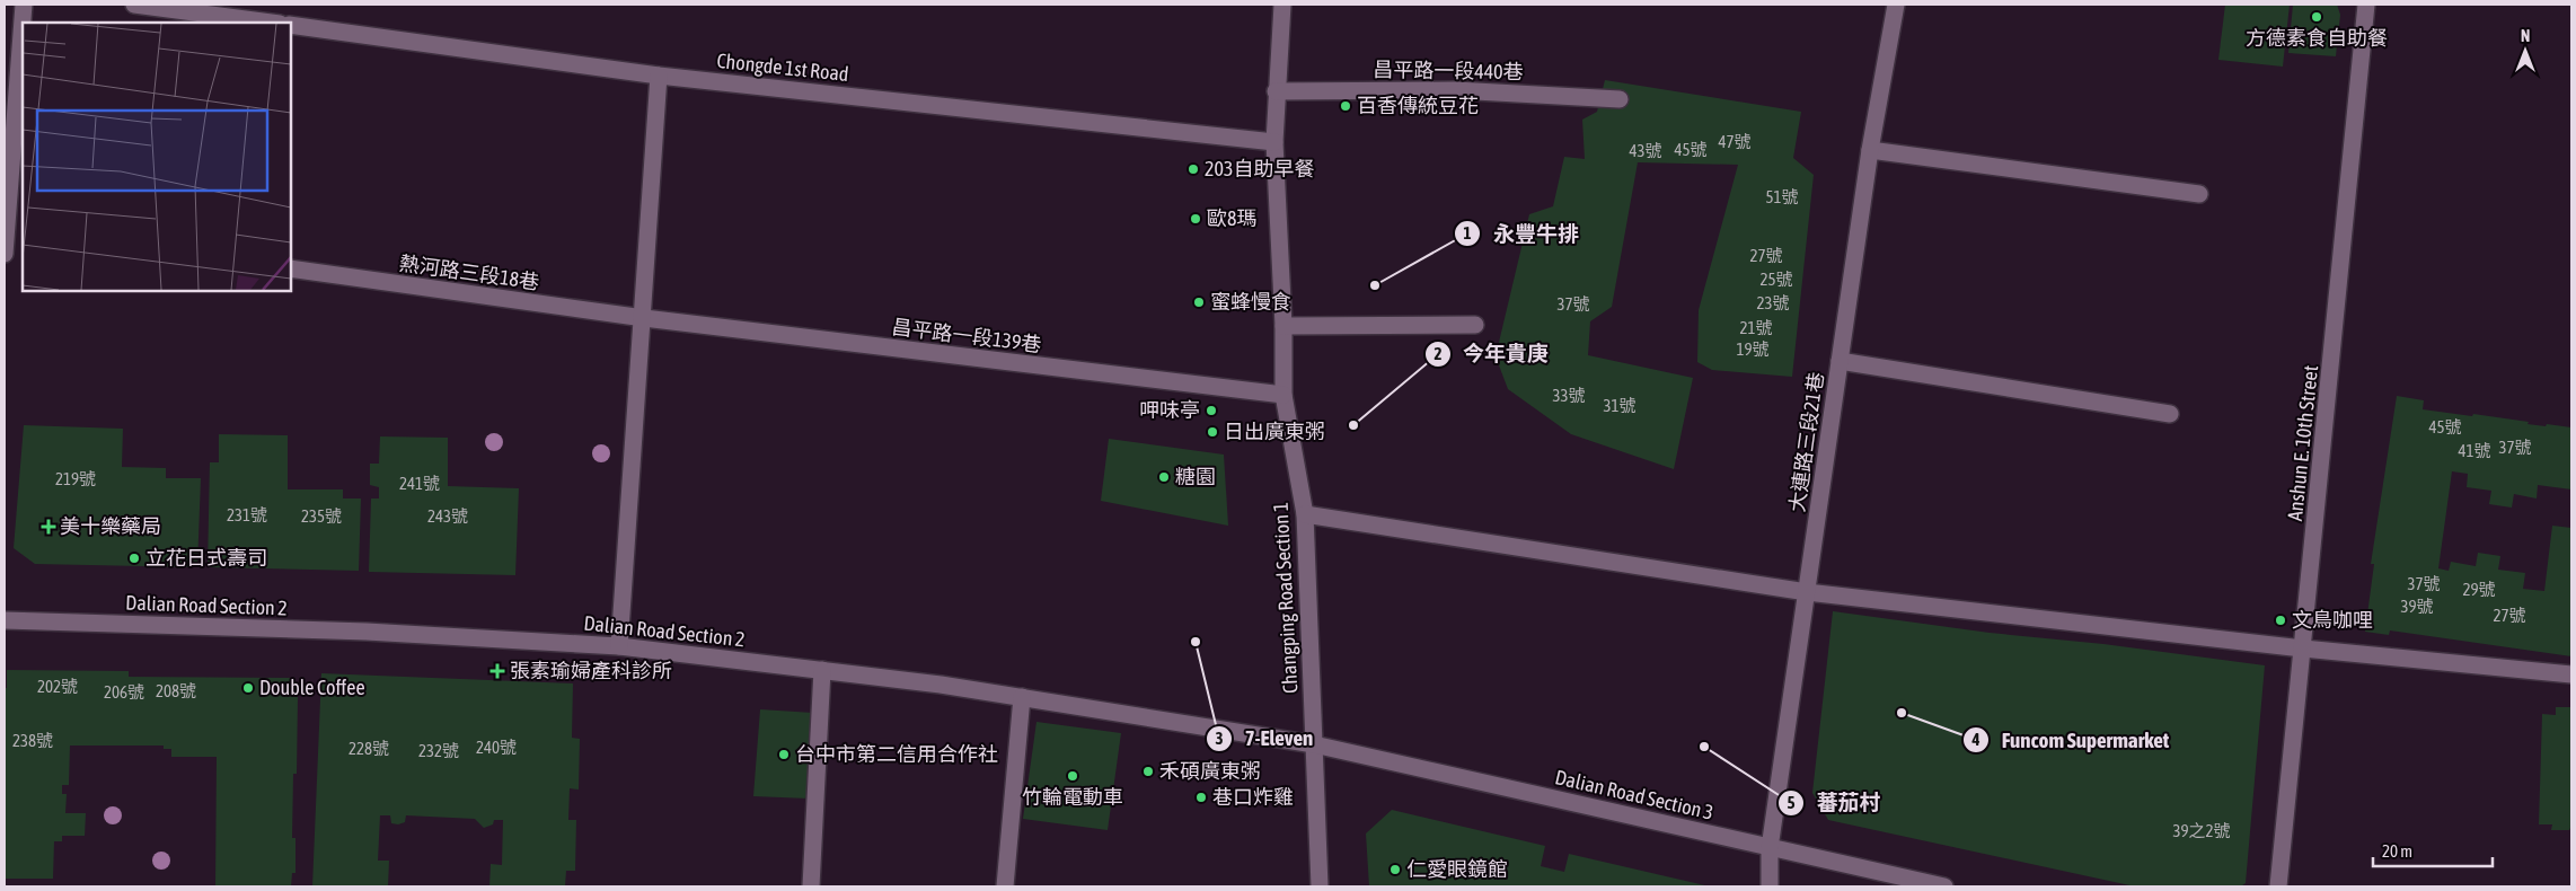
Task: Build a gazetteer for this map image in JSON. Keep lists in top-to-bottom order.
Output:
{
  "streets": {
    "street": [
      "Chongde 1st Road",
      "昌平路一段440巷",
      "熱河路三段18巷",
      "昌平路一段139巷",
      "大連路三段21巷",
      "Anshun E. 10th Street",
      "Changping Road Section 1",
      "Dalian Road Section 2",
      "Dalian Road Section 3"
    ]
  },
  "crossings": [
    ["Chongde 1st Road", "Changping Road Section 1"],
    ["昌平路一段440巷", "Changping Road Section 1"],
    ["熱河路三段18巷", "昌平路一段139巷"],
    ["昌平路一段139巷", "Changping Road Section 1"],
    ["大連路三段21巷", "Dalian Road Section 3"],
    ["Changping Road Section 1", "Dalian Road Section 2"],
    ["Changping Road Section 1", "Dalian Road Section 3"],
    ["Dalian Road Section 2", "Dalian Road Section 3"]
  ],
  "places": {
    "other": [
      "方德素食自助餐",
      "百香傳統豆花",
      "203自助早餐",
      "歐8瑪",
      "永豐牛排",
      "蜜蜂慢食",
      "呷味亭",
      "今年貴庚",
      "日出廣東粥",
      "糖園",
      "立花日式壽司",
      "文鳥咖哩",
      "7-Eleven",
      "Double Coffee",
      "Funcom Supermarket",
      "蕃茄村",
      "台中市第二信用合作社",
      "禾碩廣東粥",
      "竹輪電動車",
      "巷口炸雞",
      "仁愛眼鏡館"
    ],
    "health": ["美十樂藥局", "張素瑜婦產科診所"]
  },
  "house_numbers": [
    "47號",
    "45號",
    "43號",
    "51號",
    "27號",
    "25號",
    "23號",
    "37號",
    "21號",
    "19號",
    "33號",
    "31號",
    "45號",
    "37號",
    "41號",
    "219號",
    "241號",
    "231號",
    "235號",
    "243號",
    "37號",
    "29號",
    "39號",
    "27號",
    "202號",
    "208號",
    "206號",
    "238號",
    "240號",
    "228號",
    "232號",
    "39之2號"
  ],
  "scale_bar": "20 m",
  "north": "top"
}
